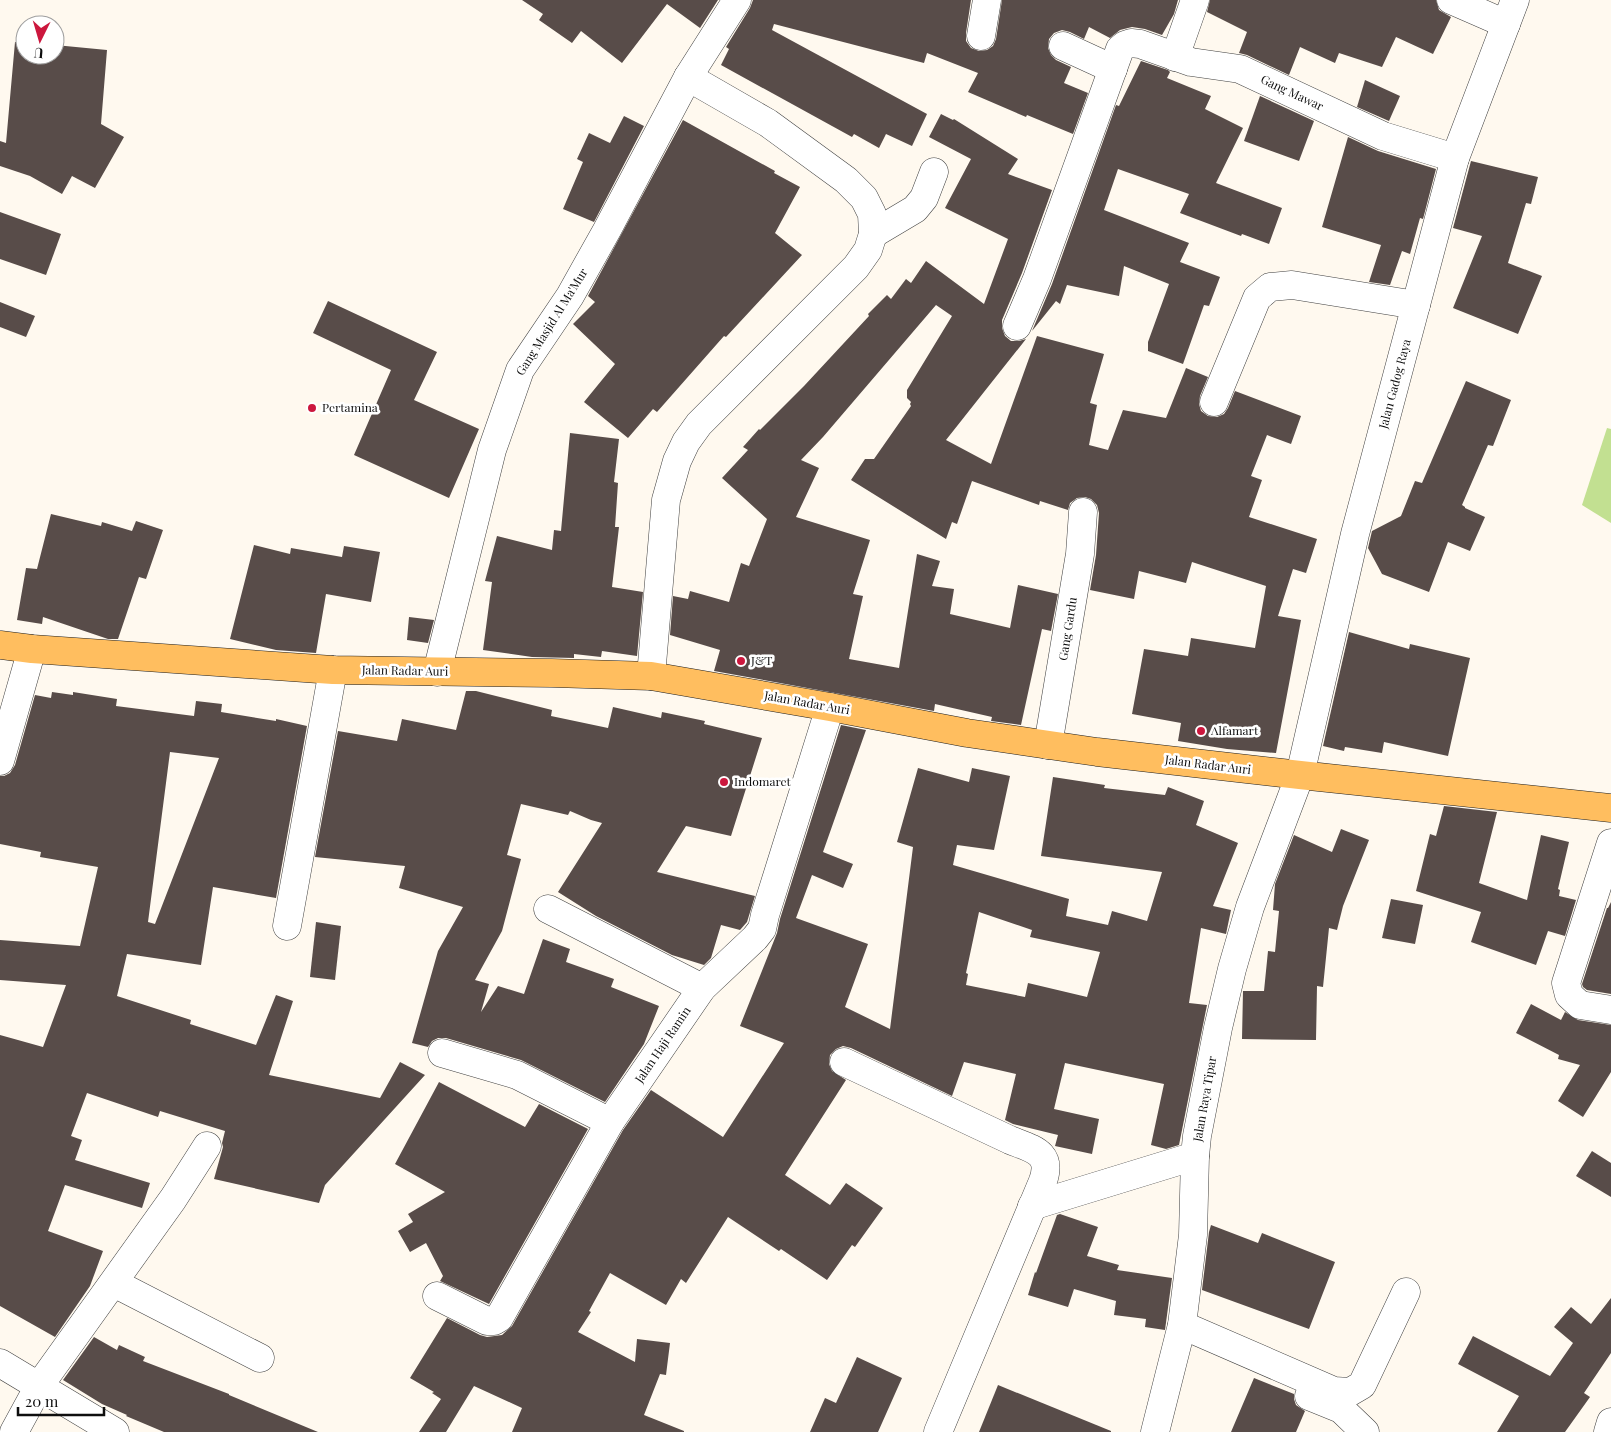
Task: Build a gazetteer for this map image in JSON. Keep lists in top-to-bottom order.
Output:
{
  "streets": {
    "main road": ["Jalan Radar Auri"],
    "street": [
      "Gang Mawar",
      "Gang Masjid Al Ma'Mur",
      "Jalan Gadog Raya",
      "Gang Gardu",
      "Jalan Haji Ramin",
      "Jalan Raya Tipar"
    ]
  },
  "crossings": [
    ["Gang Mawar", "Jalan Gadog Raya"],
    ["Gang Masjid Al Ma'Mur", "Jalan Radar Auri"],
    ["Jalan Gadog Raya", "Jalan Radar Auri"],
    ["Jalan Gadog Raya", "Jalan Raya Tipar"],
    ["Gang Gardu", "Jalan Radar Auri"],
    ["Jalan Radar Auri", "Jalan Haji Ramin"],
    ["Jalan Radar Auri", "Jalan Raya Tipar"]
  ],
  "places": [
    "Pertamina",
    "J&T",
    "Alfamart",
    "Indomaret"
  ],
  "scale_bar": "20 m",
  "north": "bottom"
}
